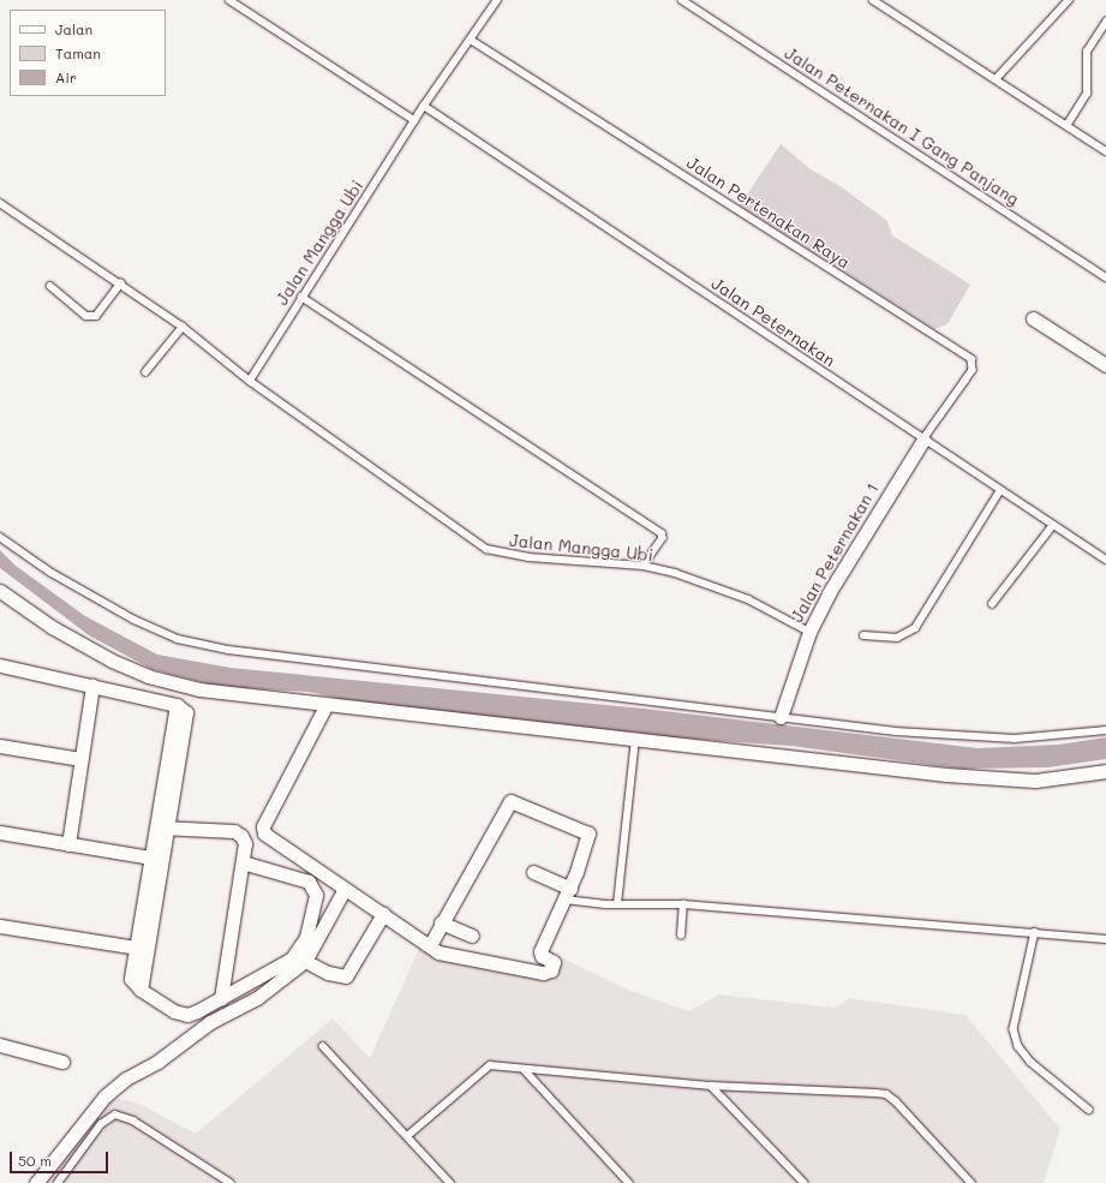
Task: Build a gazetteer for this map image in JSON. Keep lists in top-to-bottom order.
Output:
{
  "streets": {
    "street": ["Jalan Peternakan 1"],
    "lane": [
      "Jalan Peternakan I Gang Panjang",
      "Jalan Pertenakan Raya",
      "Jalan Mangga Ubi",
      "Jalan Peternakan"
    ]
  },
  "crossings": [
    ["Jalan Pertenakan Raya", "Jalan Mangga Ubi"],
    ["Jalan Pertenakan Raya", "Jalan Peternakan"],
    ["Jalan Pertenakan Raya", "Jalan Peternakan 1"],
    ["Jalan Mangga Ubi", "Jalan Peternakan"],
    ["Jalan Mangga Ubi", "Jalan Peternakan 1"],
    ["Jalan Peternakan", "Jalan Peternakan 1"]
  ],
  "legend": ["Jalan", "Taman", "Air"],
  "scale_bar": "50 m"
}
